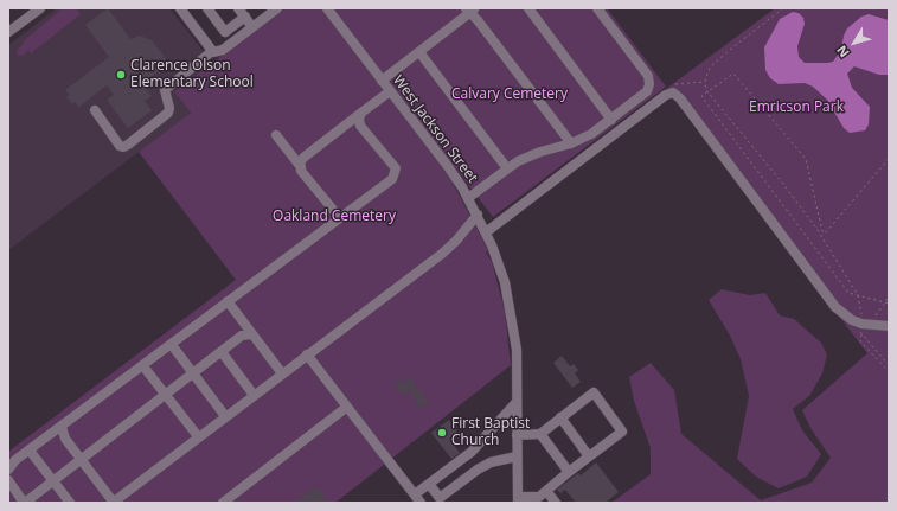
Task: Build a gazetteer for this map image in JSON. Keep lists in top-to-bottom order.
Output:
{
  "streets": {
    "street": ["West Jackson Street"]
  },
  "parks": ["Calvary Cemetery", "Emricson Park", "Oakland Cemetery"],
  "places": ["Clarence Olson Elementary School", "First Baptist Church"],
  "north": "bottom left"
}
